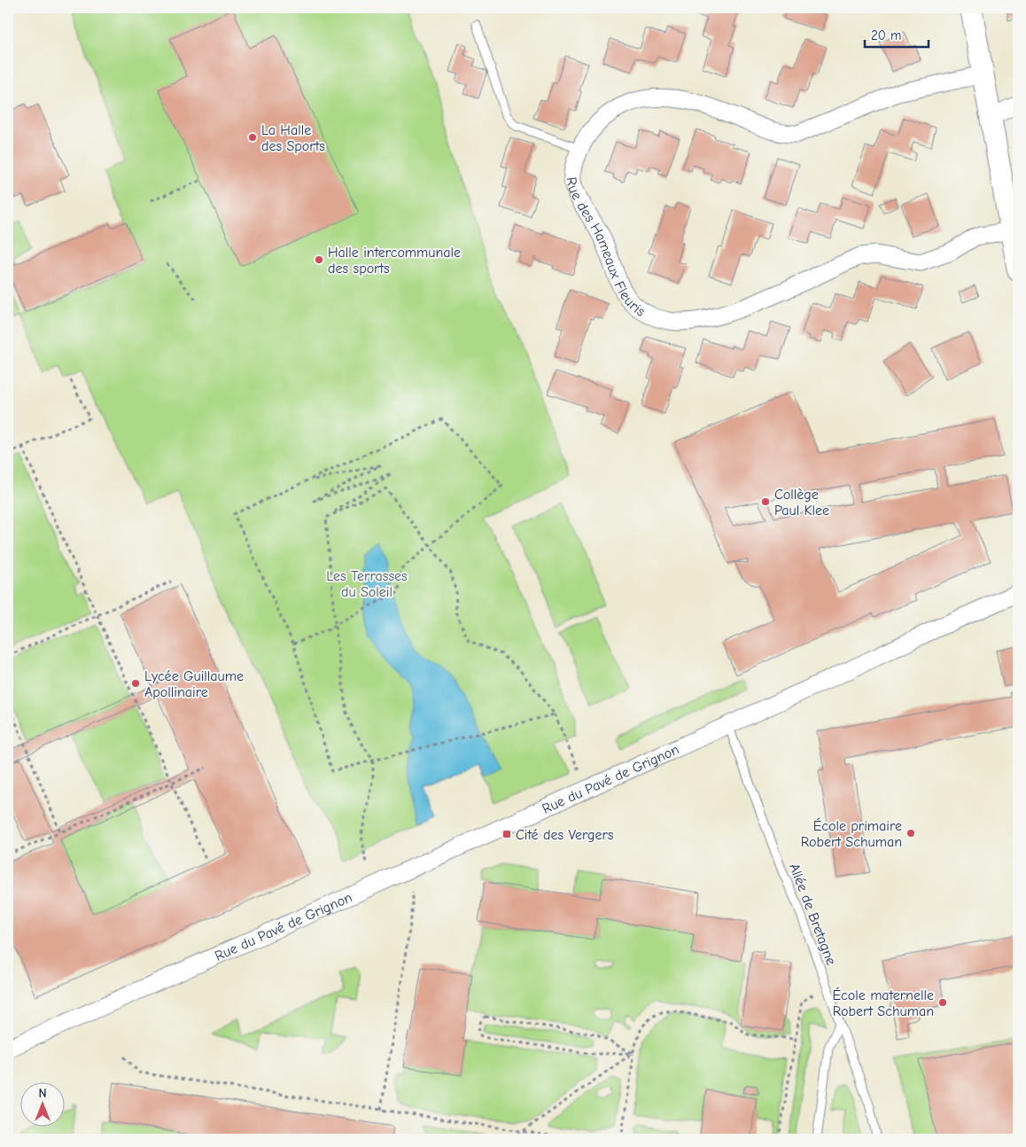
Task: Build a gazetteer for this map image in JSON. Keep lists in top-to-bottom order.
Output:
{
  "streets": {
    "street": ["Rue des Hameaux Fleuris", "Rue du Pavé de Grignon"],
    "lane": ["Allée de Bretagne"]
  },
  "crossings": [
    ["Rue du Pavé de Grignon", "Allée de Bretagne"]
  ],
  "parks": ["Les Terrasses du Soleil"],
  "places": {
    "other": [
      "La Halle des Sports",
      "Halle intercommunale des sports",
      "Collège Paul Klee",
      "Lycée Guillaume Apollinaire",
      "École primaire Robert Schuman",
      "École maternelle Robert Schuman"
    ],
    "transit": ["Cité des Vergers"]
  },
  "scale_bar": "20 m",
  "north": "top"
}
